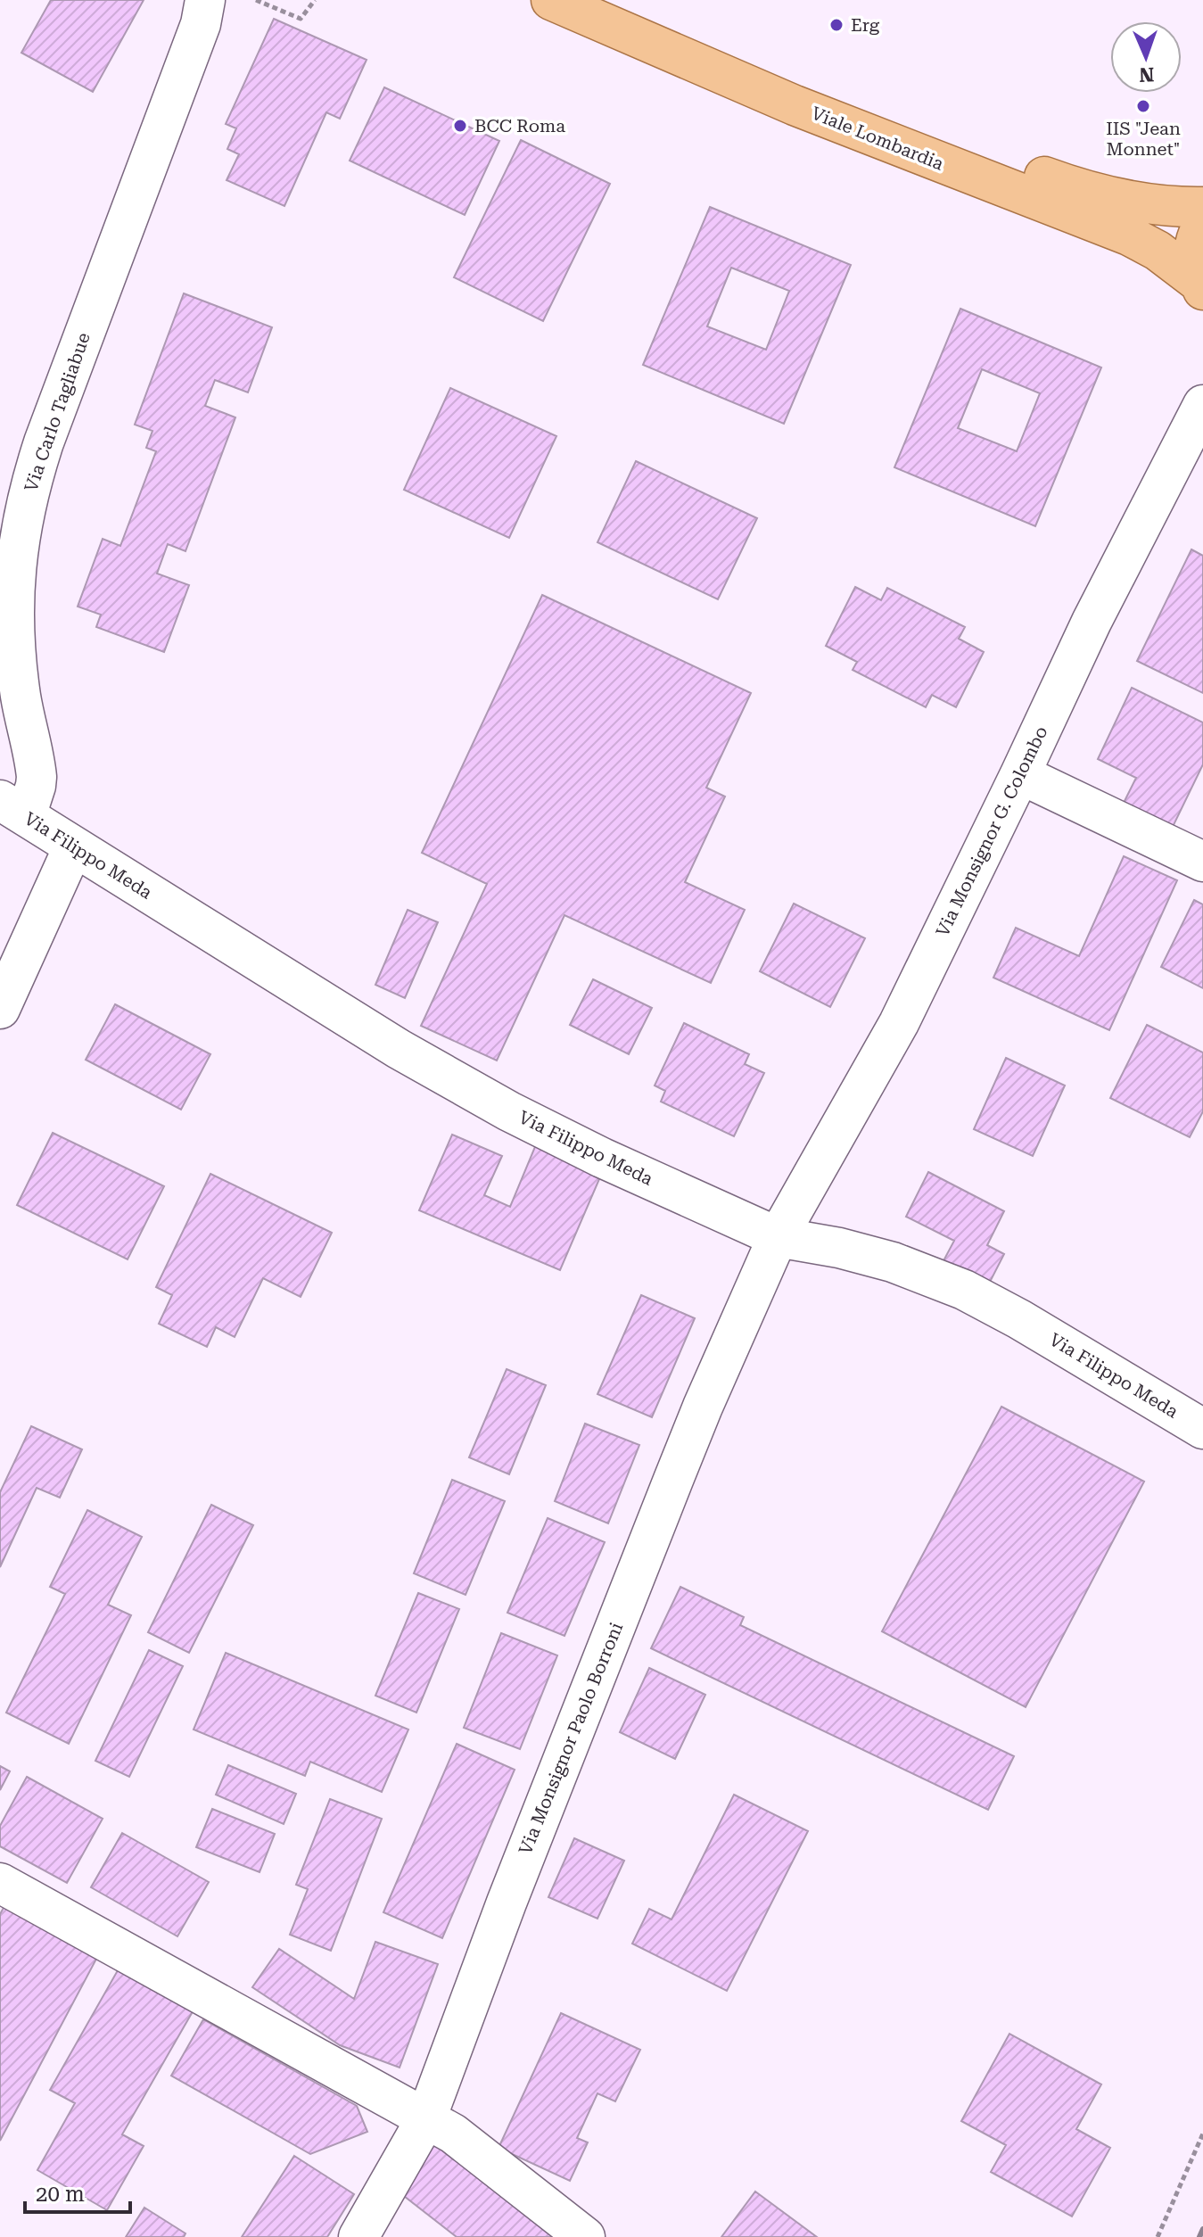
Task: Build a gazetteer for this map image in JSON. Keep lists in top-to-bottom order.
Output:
{
  "streets": {
    "main road": ["Viale Lombardia"],
    "street": [
      "Via Carlo Tagliabue",
      "Via Monsignor G. Colombo",
      "Via Filippo Meda",
      "Via Monsignor Paolo Borroni"
    ]
  },
  "crossings": [
    ["Via Carlo Tagliabue", "Via Filippo Meda"],
    ["Via Monsignor G. Colombo", "Via Filippo Meda"],
    ["Via Monsignor G. Colombo", "Via Monsignor Paolo Borroni"],
    ["Via Filippo Meda", "Via Monsignor Paolo Borroni"]
  ],
  "places": ["Erg", "IIS \"Jean Monnet\"", "BCC Roma"],
  "scale_bar": "20 m",
  "north": "bottom"
}
